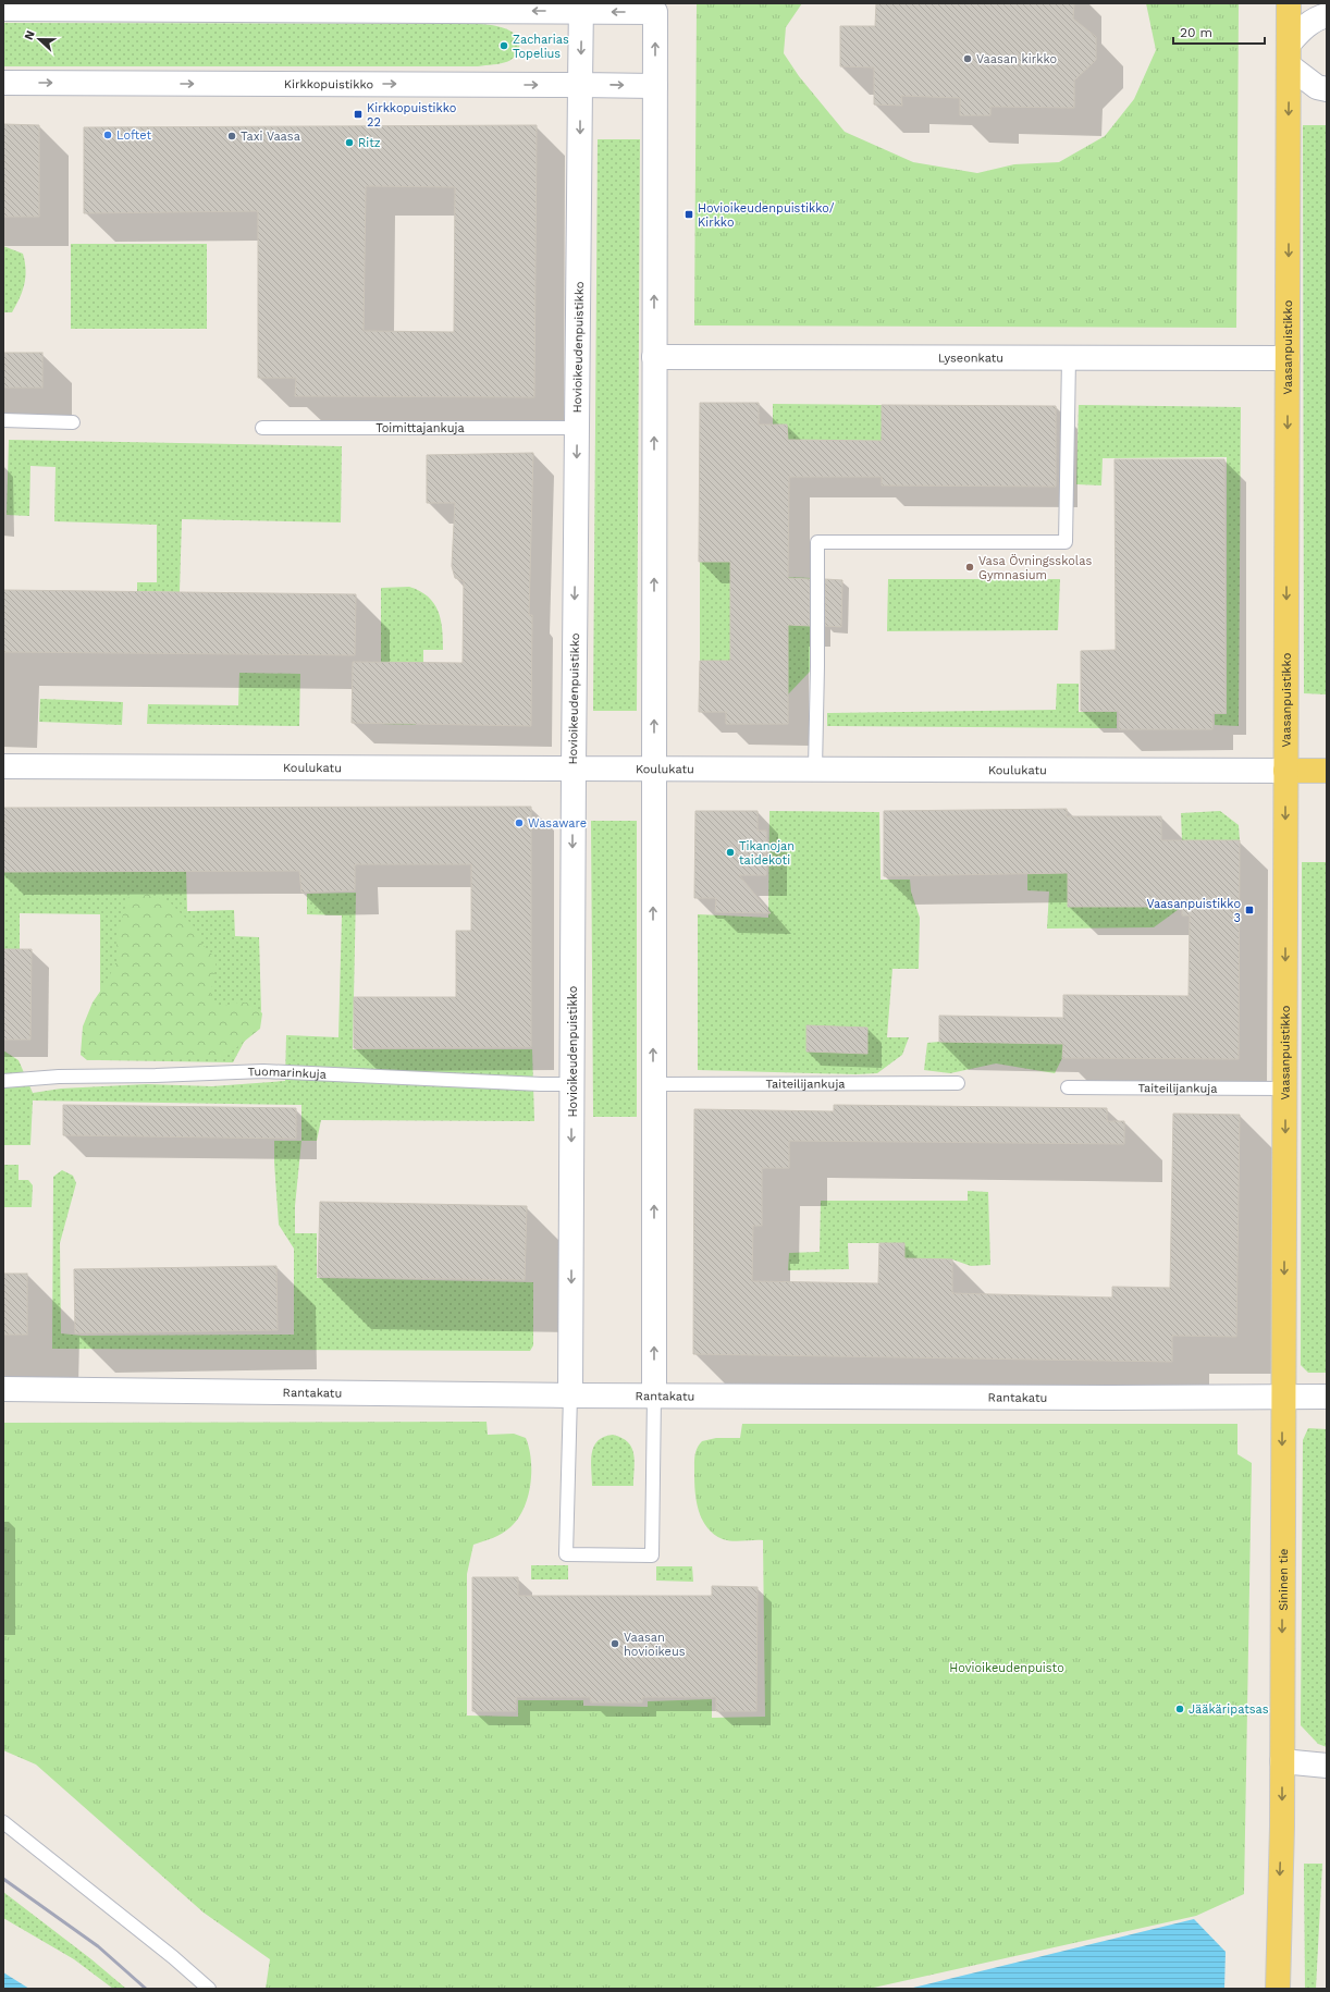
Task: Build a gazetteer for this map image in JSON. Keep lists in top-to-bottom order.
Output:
{
  "streets": {
    "main road": ["Vaasanpuistikko", "Koulukatu", "Sininen tie"],
    "street": [
      "Kirkkopuistikko",
      "Hovioikeudenpuistikko",
      "Lyseonkatu",
      "Rantakatu"
    ],
    "lane": ["Toimittajankuja", "Tuomarinkuja", "Taiteilijankuja"]
  },
  "crossings": [
    ["Kirkkopuistikko", "Hovioikeudenpuistikko"],
    ["Hovioikeudenpuistikko", "Toimittajankuja"],
    ["Hovioikeudenpuistikko", "Koulukatu"],
    ["Hovioikeudenpuistikko", "Tuomarinkuja"],
    ["Hovioikeudenpuistikko", "Rantakatu"],
    ["Vaasanpuistikko", "Lyseonkatu"],
    ["Vaasanpuistikko", "Koulukatu"],
    ["Vaasanpuistikko", "Taiteilijankuja"],
    ["Vaasanpuistikko", "Rantakatu"],
    ["Vaasanpuistikko", "Sininen tie"],
    ["Rantakatu", "Sininen tie"]
  ],
  "one_way": ["Vaasanpuistikko", "Sininen tie"],
  "parks": ["Hovioikeudenpuisto"],
  "places": {
    "other": [
      "Zacharias Topelius",
      "Vaasan kirkko",
      "Loftet",
      "Taxi Vaasa",
      "Ritz",
      "Vasa Övningsskolas Gymnasium",
      "Wasaware",
      "Tikanojan taidekoti",
      "Vaasan hovioikeus",
      "Jääkäripatsas"
    ],
    "transit": ["Kirkkopuistikko 22", "Hovioikeudenpuistikko/ Kirkko", "Vaasanpuistikko 3"]
  },
  "scale_bar": "20 m",
  "north": "left"
}
